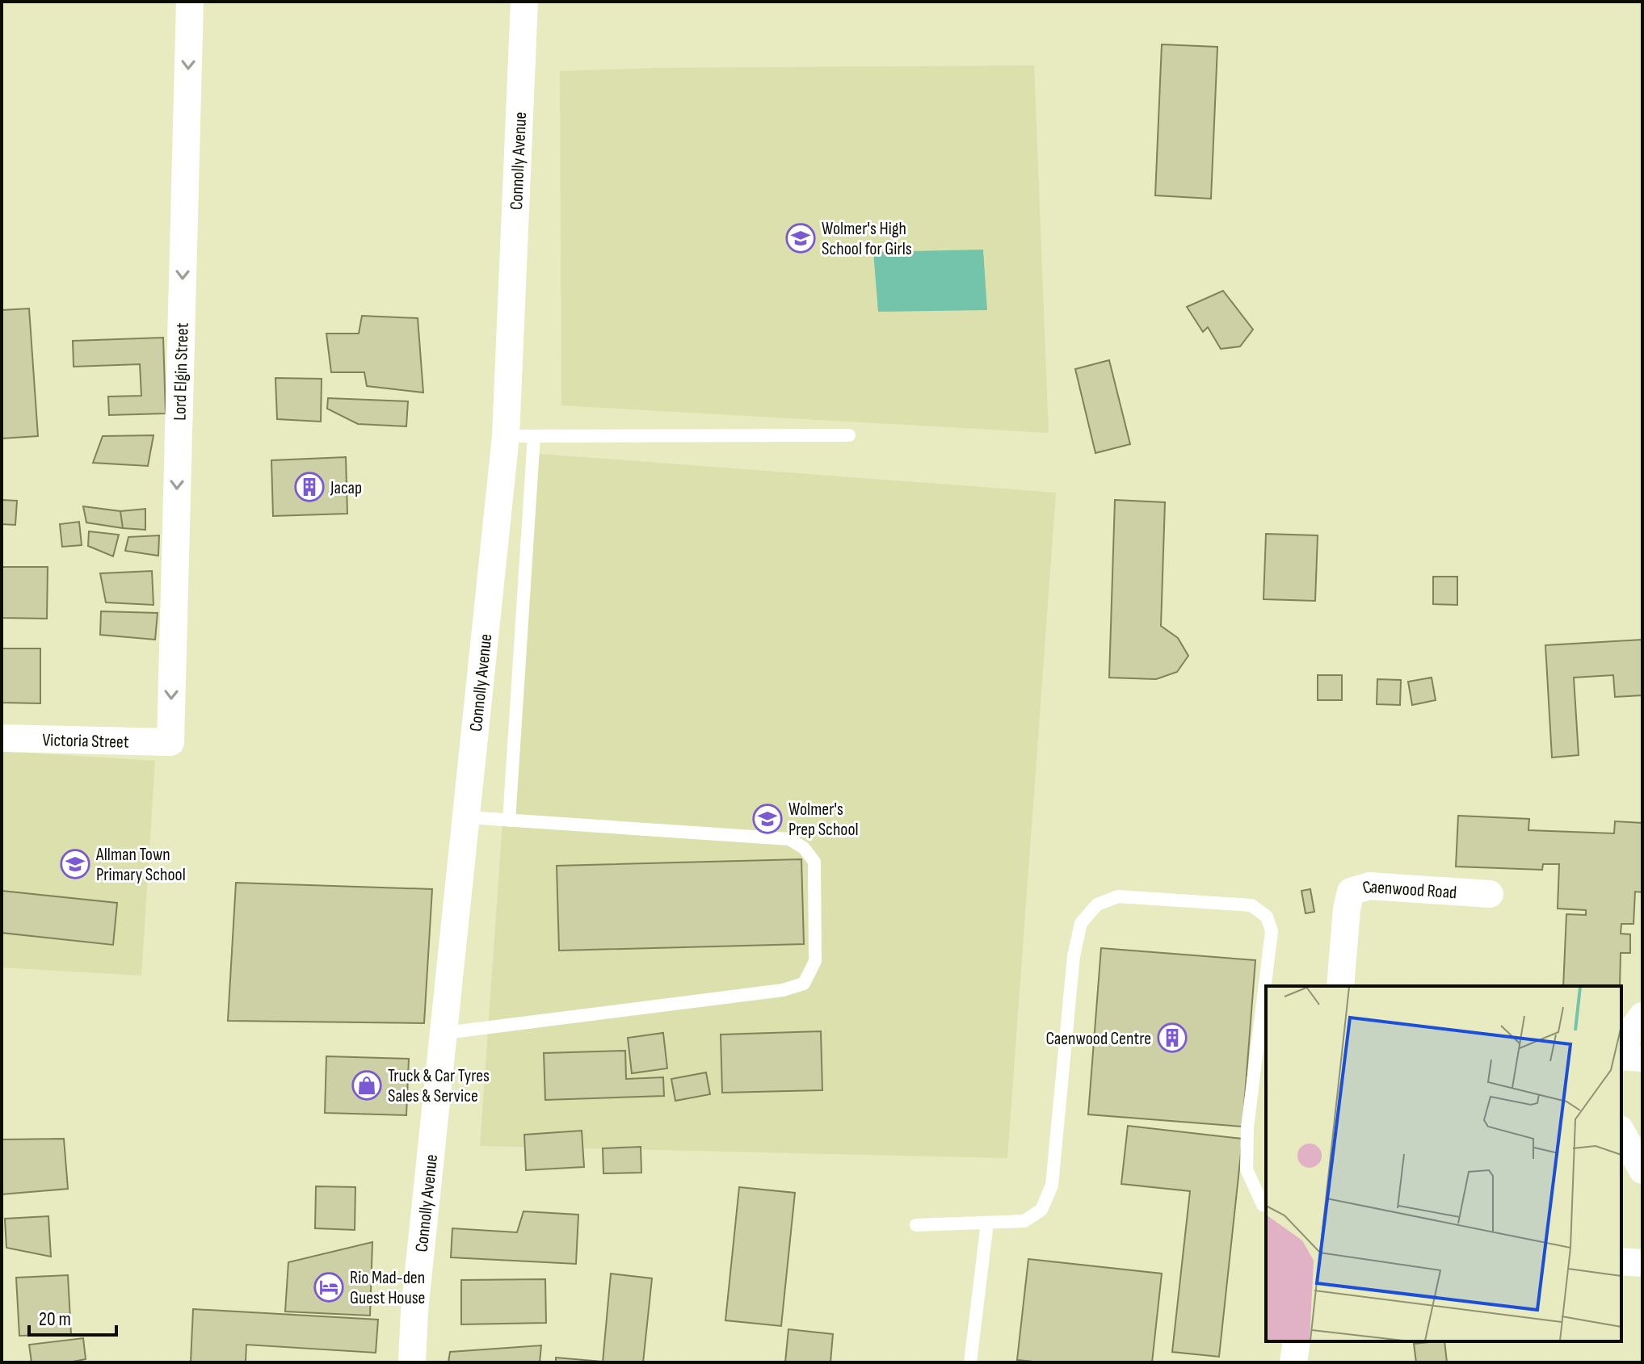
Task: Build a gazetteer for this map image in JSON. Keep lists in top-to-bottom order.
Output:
{
  "streets": {
    "street": [
      "Connolly Avenue",
      "Lord Elgin Street",
      "Victoria Street",
      "Caenwood Road"
    ]
  },
  "crossings": [
    ["Lord Elgin Street", "Victoria Street"]
  ],
  "one_way": ["Lord Elgin Street"],
  "places": {
    "school or university": ["Wolmer's High School for Girls", "Wolmer's Prep School", "Allman Town Primary School"],
    "building": ["Jacap", "Caenwood Centre"],
    "shop": ["Truck & Car Tyres Sales & Service"],
    "hotel": ["Rio Mad-den Guest House"]
  },
  "scale_bar": "20 m"
}
